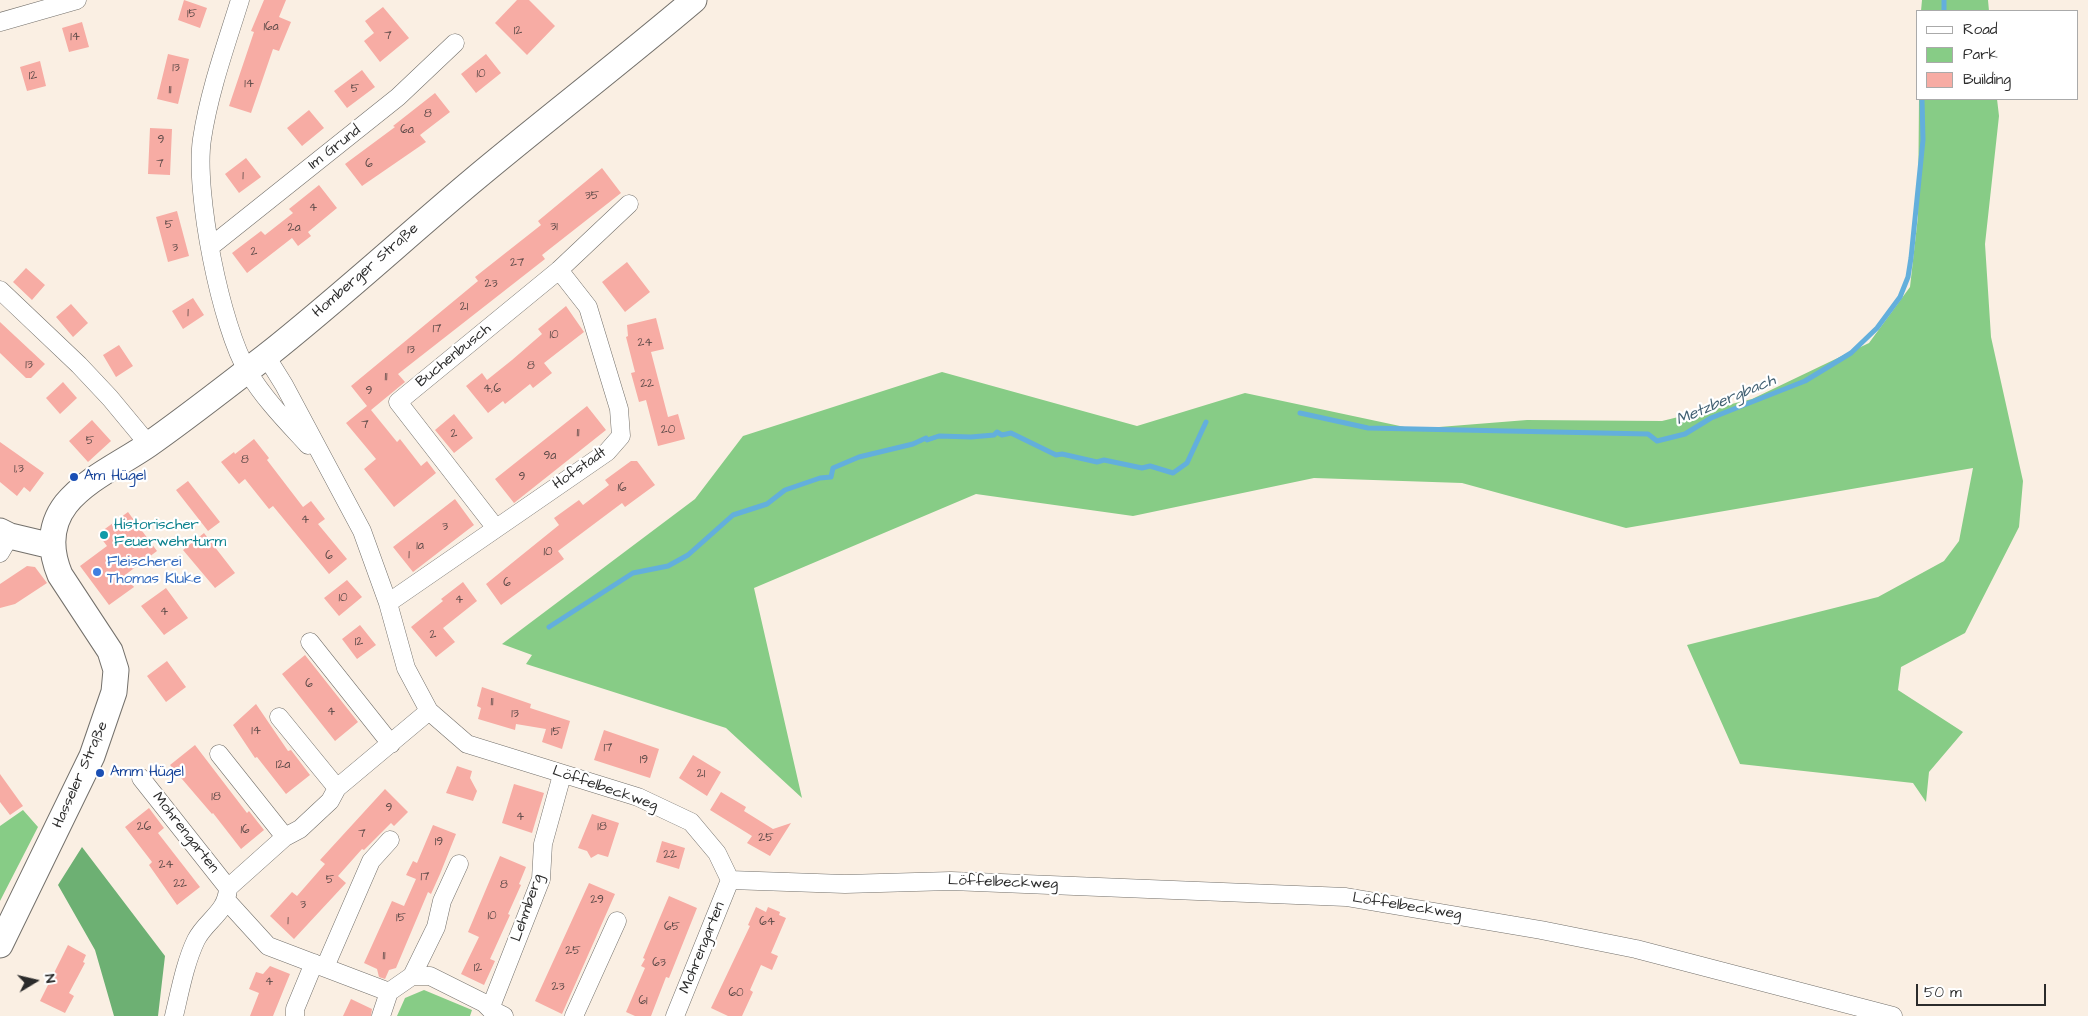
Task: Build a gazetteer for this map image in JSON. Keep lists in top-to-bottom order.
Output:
{
  "streets": {
    "main road": ["Homberger Straße", "Hasseler Straße"],
    "street": [
      "Im Grund",
      "Buchenbusch",
      "Hofstadt",
      "Löffelbeckweg",
      "Mohrengarten",
      "Lehmberg"
    ]
  },
  "crossings": [
    ["Homberger Straße", "Hasseler Straße"],
    ["Homberger Straße", "Löffelbeckweg"],
    ["Buchenbusch", "Hofstadt"],
    ["Hofstadt", "Löffelbeckweg"],
    ["Löffelbeckweg", "Mohrengarten"],
    ["Löffelbeckweg", "Lehmberg"]
  ],
  "water": ["Metzbergbach"],
  "places": [
    "Am Hügel",
    "Historischer Feuerwehrturm",
    "Fleischerei Thomas Kluke",
    "Amm Hügel"
  ],
  "house_numbers": [
    "15",
    "16a",
    "12",
    "7",
    "14",
    "13",
    "10",
    "12",
    "14",
    "5",
    "11",
    "8",
    "6a",
    "9",
    "7",
    "6",
    "1",
    "35",
    "4",
    "5",
    "31",
    "2a",
    "3",
    "2",
    "27",
    "23",
    "21",
    "1",
    "17",
    "10",
    "24",
    "13",
    "13",
    "8",
    "11",
    "22",
    "4,6",
    "9",
    "7",
    "20",
    "11",
    "2",
    "5",
    "9a",
    "8",
    "1,3",
    "9",
    "16",
    "4",
    "3",
    "1a",
    "10",
    "1",
    "6",
    "6",
    "10",
    "4",
    "4",
    "2",
    "12",
    "6",
    "11",
    "4",
    "13",
    "14",
    "15",
    "17",
    "19",
    "12a",
    "21",
    "18",
    "9",
    "4",
    "26",
    "18",
    "16",
    "7",
    "25",
    "19",
    "22",
    "24",
    "17",
    "5",
    "22",
    "8",
    "29",
    "3",
    "10",
    "15",
    "1",
    "64",
    "65",
    "25",
    "11",
    "63",
    "12",
    "4",
    "23",
    "60",
    "61"
  ],
  "legend": ["Road", "Park", "Building"],
  "scale_bar": "50 m",
  "north": "right"
}
